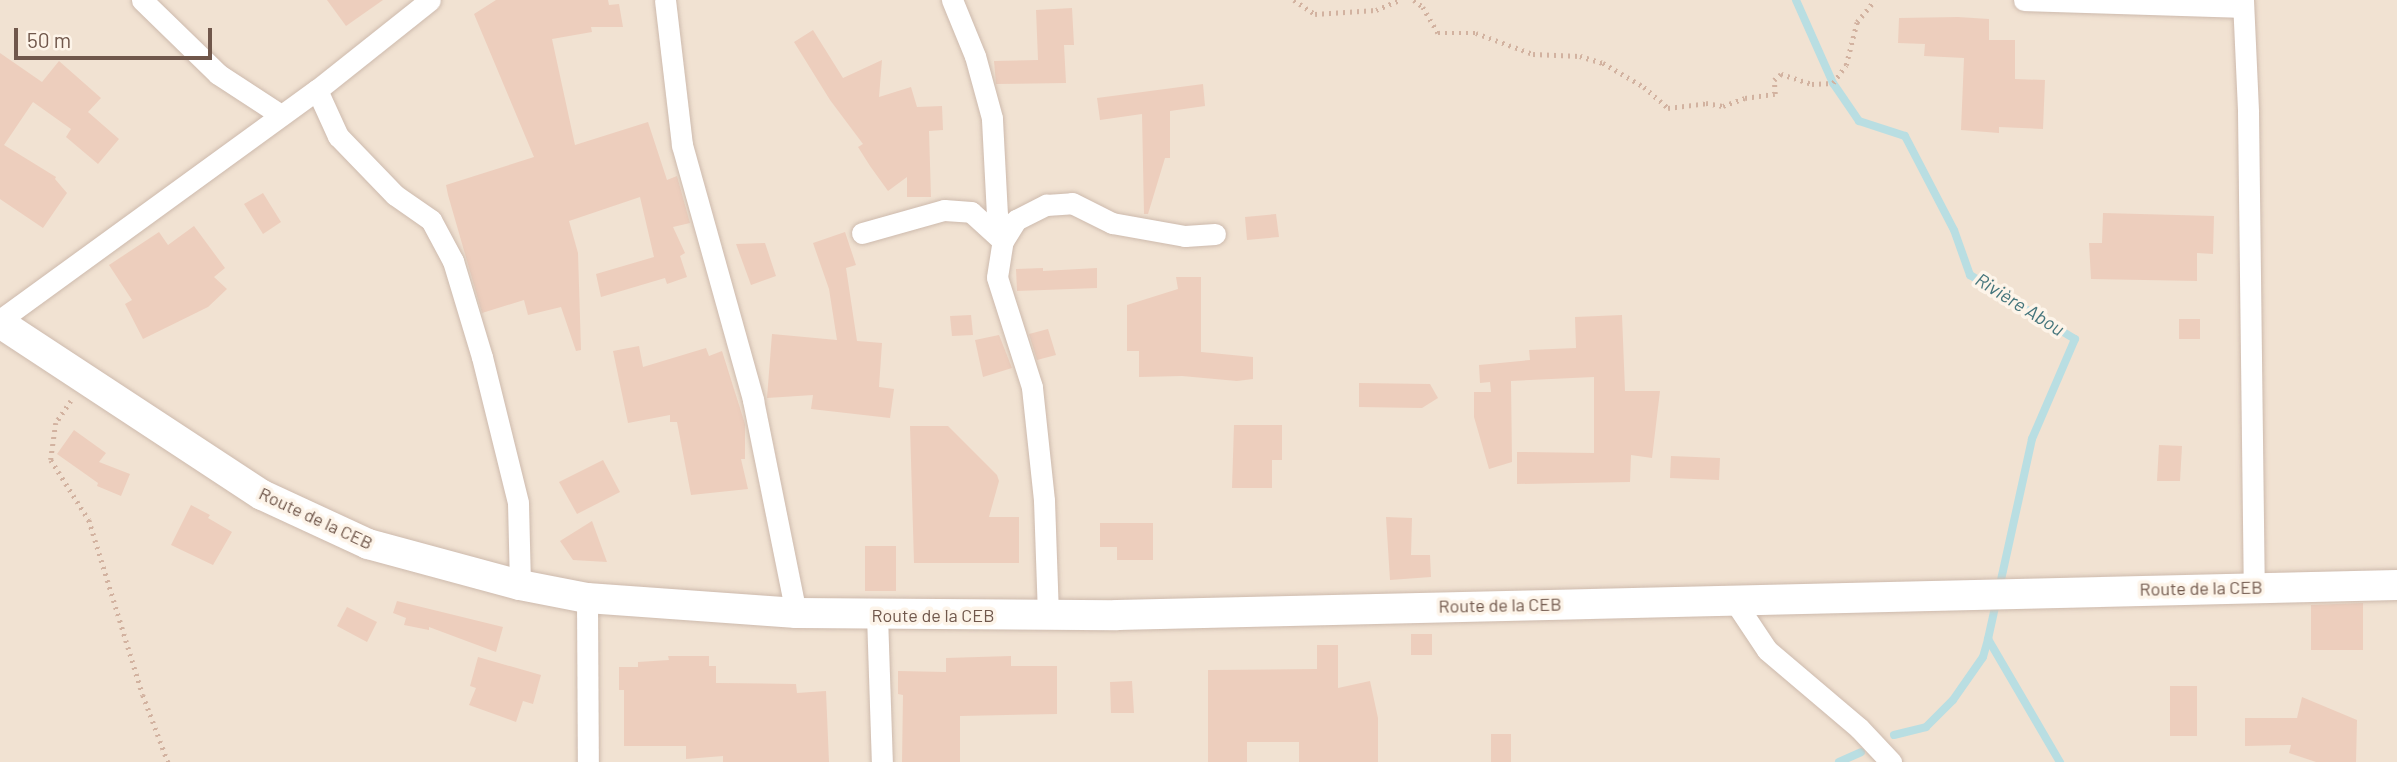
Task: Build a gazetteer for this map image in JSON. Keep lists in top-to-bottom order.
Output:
{
  "streets": {
    "main road": ["Route de la CEB"]
  },
  "water": ["Rivière Abou"],
  "scale_bar": "50 m"
}
